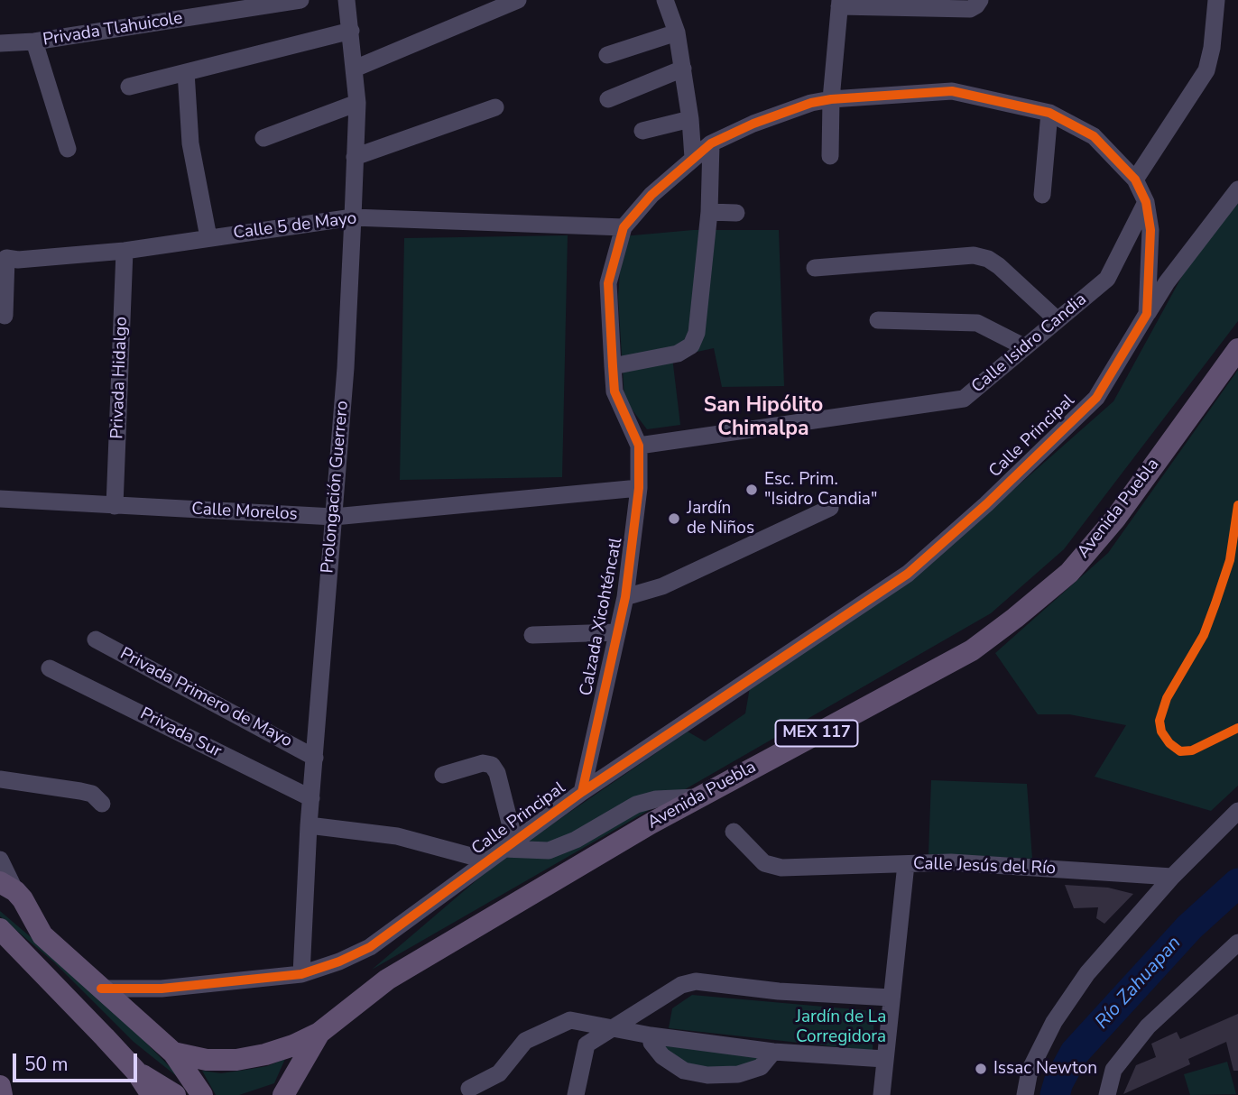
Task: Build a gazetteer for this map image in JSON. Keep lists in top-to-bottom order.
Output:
{
  "streets": {
    "main road": ["Avenida Puebla", "MEX 117"],
    "street": [
      "Privada Tlahuicole",
      "Calle 5 de Mayo",
      "Calle Isidro Candia",
      "Privada Hidalgo",
      "Calle Principal",
      "Prolongación Guerrero",
      "Calle Morelos",
      "Calzada Xicohténcatl",
      "Privada Primero de Mayo",
      "Privada Sur",
      "Calle Jesús del Río"
    ]
  },
  "crossings": [
    ["Calle 5 de Mayo", "Privada Hidalgo"],
    ["Calle 5 de Mayo", "Calle Principal"],
    ["Calle 5 de Mayo", "Prolongación Guerrero"],
    ["Calle Isidro Candia", "Calle Principal"],
    ["Calle Isidro Candia", "Calzada Xicohténcatl"],
    ["Privada Hidalgo", "Calle Morelos"],
    ["Calle Principal", "Prolongación Guerrero"],
    ["Calle Principal", "Calzada Xicohténcatl"],
    ["Prolongación Guerrero", "Calle Morelos"],
    ["Prolongación Guerrero", "Privada Primero de Mayo"],
    ["Prolongación Guerrero", "Privada Sur"],
    ["Calle Morelos", "Calzada Xicohténcatl"]
  ],
  "districts": ["San Hipólito Chimalpa"],
  "water": ["Río Zahuapan"],
  "parks": ["Jardín de La Corregidora"],
  "places": ["Esc. Prim. \"Isidro Candia\"", "Jardín de Niños", "Issac Newton"],
  "scale_bar": "50 m"
}
